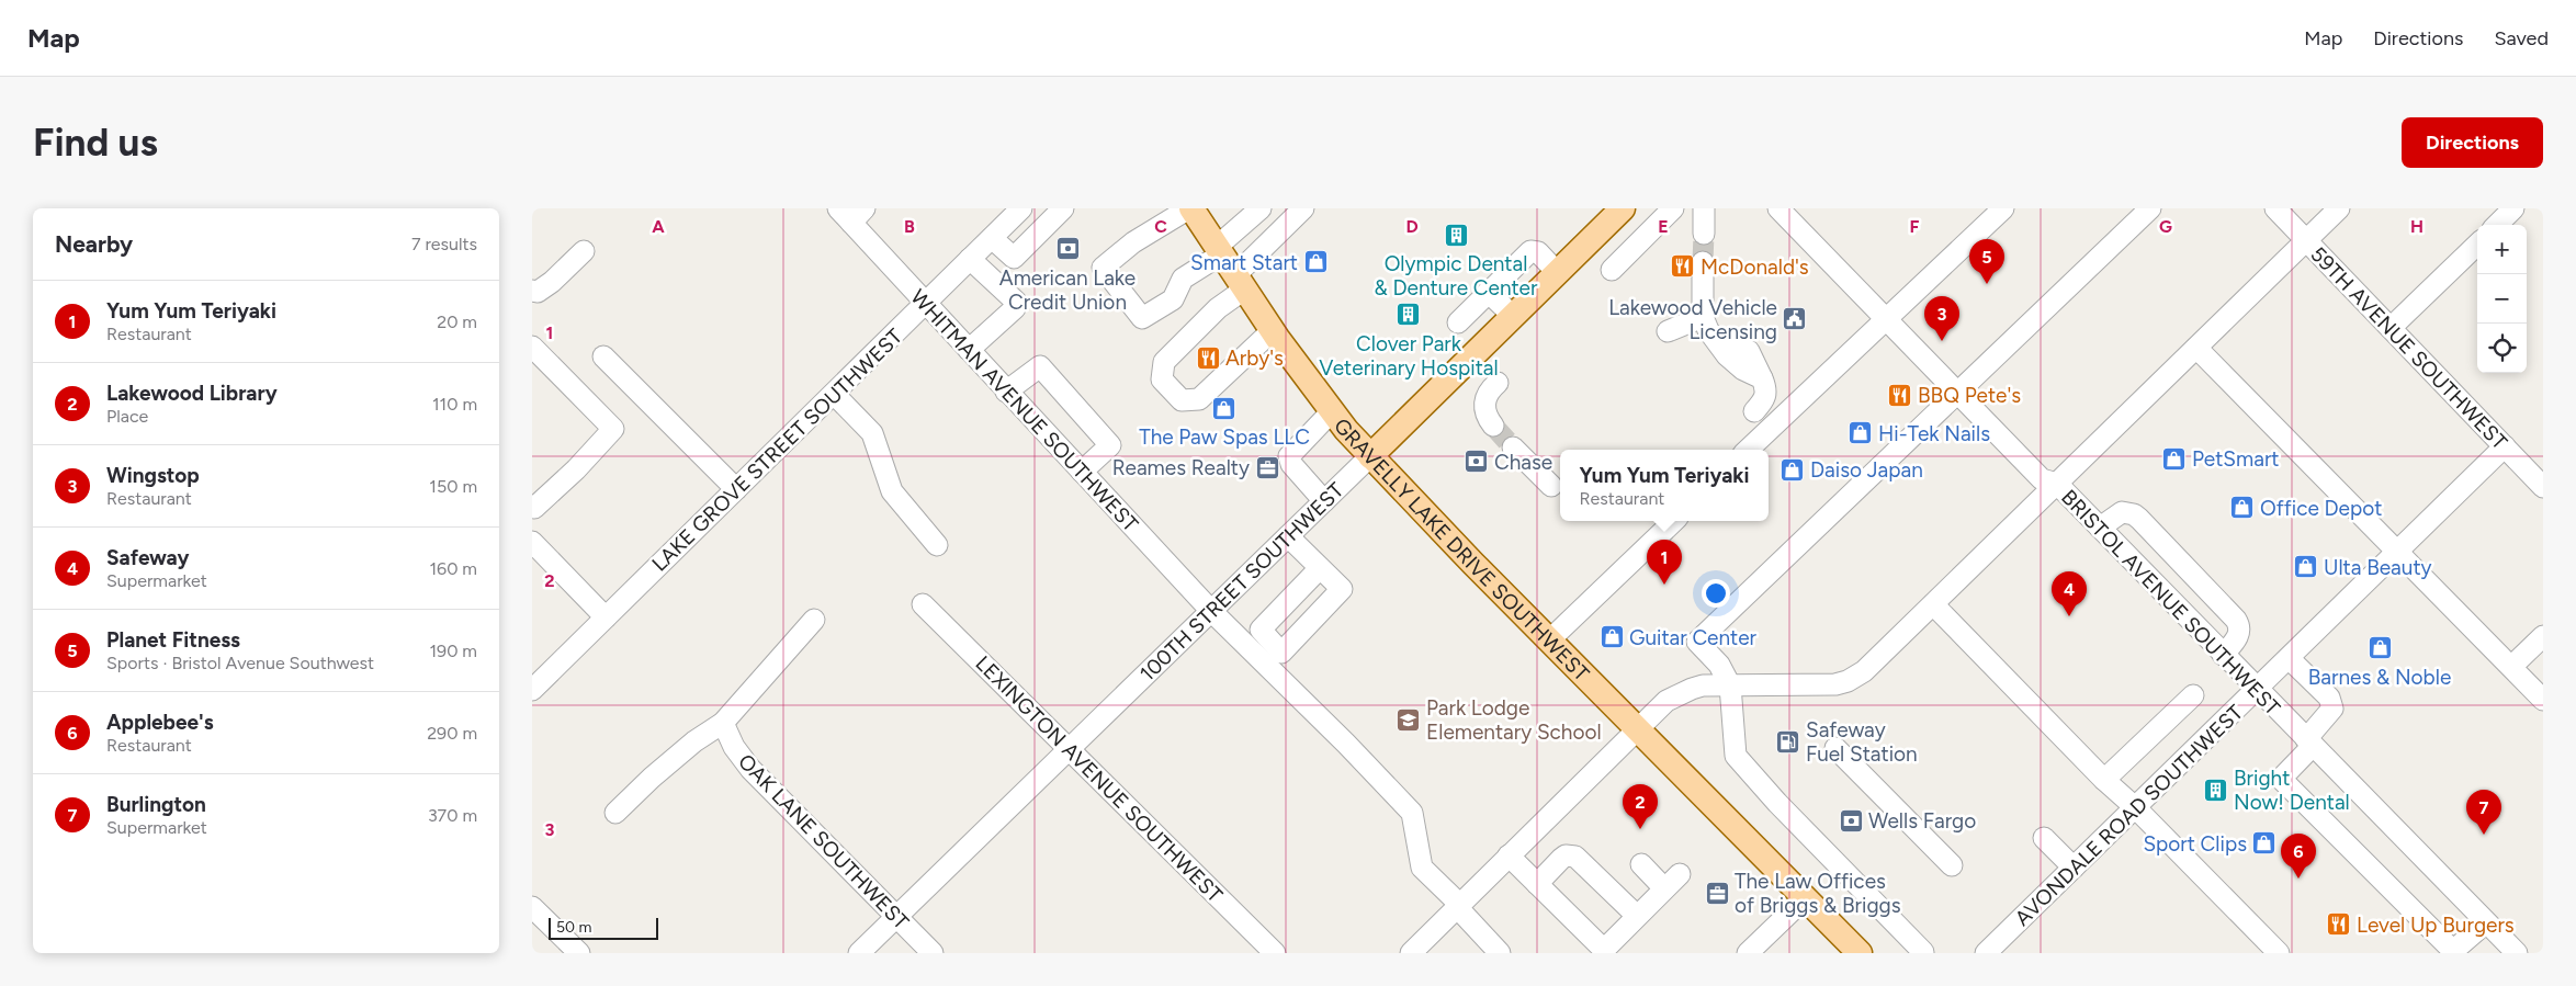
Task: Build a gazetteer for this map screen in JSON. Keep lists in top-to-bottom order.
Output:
{
  "streets": {
    "main road": ["GRAVELLY LAKE DRIVE SOUTHWEST", "100TH STREET SOUTHWEST"],
    "street": [
      "59TH AVENUE SOUTHWEST",
      "WHITMAN AVENUE SOUTHWEST",
      "LAKE GROVE STREET SOUTHWEST",
      "BRISTOL AVENUE SOUTHWEST",
      "LEXINGTON AVENUE SOUTHWEST",
      "AVONDALE ROAD SOUTHWEST",
      "OAK LANE SOUTHWEST"
    ]
  },
  "crossings": [
    ["59TH AVENUE SOUTHWEST", "AVONDALE ROAD SOUTHWEST"],
    ["WHITMAN AVENUE SOUTHWEST", "LAKE GROVE STREET SOUTHWEST"],
    ["WHITMAN AVENUE SOUTHWEST", "100TH STREET SOUTHWEST"],
    ["GRAVELLY LAKE DRIVE SOUTHWEST", "100TH STREET SOUTHWEST"],
    ["100TH STREET SOUTHWEST", "LEXINGTON AVENUE SOUTHWEST"],
    ["100TH STREET SOUTHWEST", "OAK LANE SOUTHWEST"],
    ["BRISTOL AVENUE SOUTHWEST", "AVONDALE ROAD SOUTHWEST"]
  ],
  "places": {
    "building": ["Olympic Dental & Denture Center", "Clover Park Veterinary Hospital", "Bright Now! Dental"],
    "bank": ["American Lake Credit Union", "Chase", "Wells Fargo"],
    "shop": [
      "Smart Start",
      "The Paw Spas LLC",
      "Hi-Tek Nails",
      "PetSmart",
      "Daiso Japan",
      "Office Depot",
      "Ulta Beauty",
      "Guitar Center",
      "Barnes & Noble",
      "Sport Clips"
    ],
    "restaurant": [
      "McDonald's",
      "Arby's",
      "BBQ Pete's",
      "Level Up Burgers"
    ],
    "public building": ["Lakewood Vehicle Licensing"],
    "office": ["Reames Realty", "The Law Offices of Briggs & Briggs"],
    "school or university": ["Park Lodge Elementary School"],
    "fuel station": ["Safeway Fuel Station"]
  },
  "scale_bar": "50 m",
  "page": {
    "header": "Map",
    "nav": ["Map", "Directions", "Saved"],
    "buttons": "Directions",
    "title": "Find us",
    "heading": ["Nearby", "7 results"],
    "map_buttons": ["+", "−"],
    "pins": [
      "5",
      "3",
      "1",
      "4",
      "2",
      "7",
      "6"
    ],
    "list": [
      {
        "mark": "1",
        "name": "Yum Yum Teriyaki",
        "note": "Restaurant",
        "value": "20 m"
      },
      {
        "mark": "2",
        "name": "Lakewood Library",
        "note": "Place",
        "value": "110 m"
      },
      {
        "mark": "3",
        "name": "Wingstop",
        "note": "Restaurant",
        "value": "150 m"
      },
      {
        "mark": "4",
        "name": "Safeway",
        "note": "Supermarket",
        "value": "160 m"
      },
      {
        "mark": "5",
        "name": "Planet Fitness",
        "note": "Sports · Bristol Avenue Southwest",
        "value": "190 m"
      },
      {
        "mark": "6",
        "name": "Applebee's",
        "note": "Restaurant",
        "value": "290 m"
      },
      {
        "mark": "7",
        "name": "Burlington",
        "note": "Supermarket",
        "value": "370 m"
      }
    ],
    "popup": ["Yum Yum Teriyaki", "Restaurant"],
    "scale": "50 m"
  },
  "grid": {
    "columns": [
      "A",
      "B",
      "C",
      "D",
      "E",
      "F",
      "G",
      "H"
    ],
    "rows": ["1", "2", "3"]
  }
}
